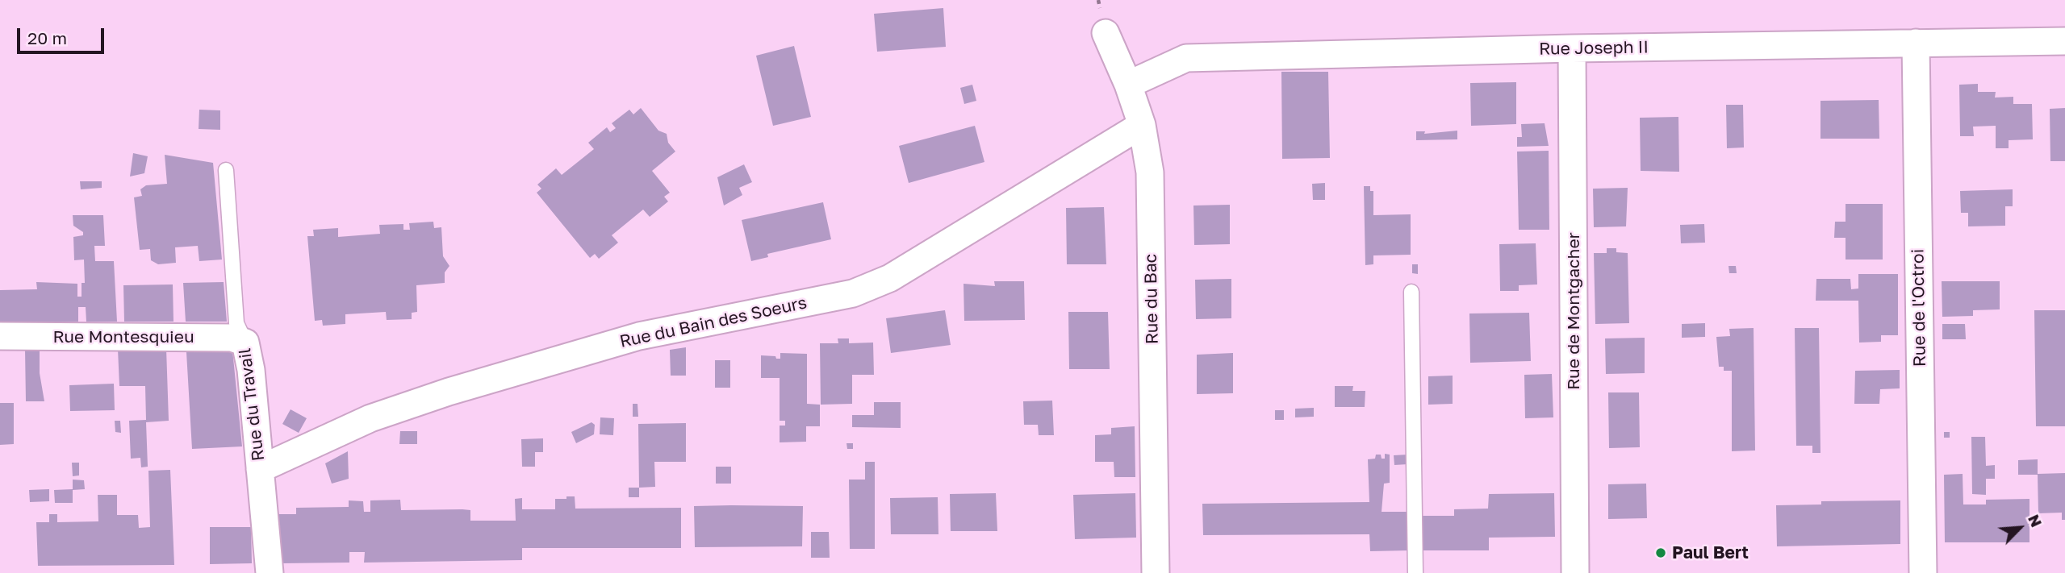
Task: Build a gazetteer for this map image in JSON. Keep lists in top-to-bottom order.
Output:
{
  "streets": {
    "street": [
      "Rue Joseph II",
      "Rue du Bac",
      "Rue de l'Octroi",
      "Rue de Montgacher",
      "Rue du Bain des Soeurs",
      "Rue Montesquieu",
      "Rue du Travail"
    ]
  },
  "crossings": [
    ["Rue Joseph II", "Rue du Bac"],
    ["Rue Joseph II", "Rue de l'Octroi"],
    ["Rue Joseph II", "Rue de Montgacher"],
    ["Rue du Bac", "Rue du Bain des Soeurs"],
    ["Rue du Bain des Soeurs", "Rue du Travail"],
    ["Rue Montesquieu", "Rue du Travail"]
  ],
  "places": ["Paul Bert"],
  "scale_bar": "20 m",
  "north": "top right"
}
